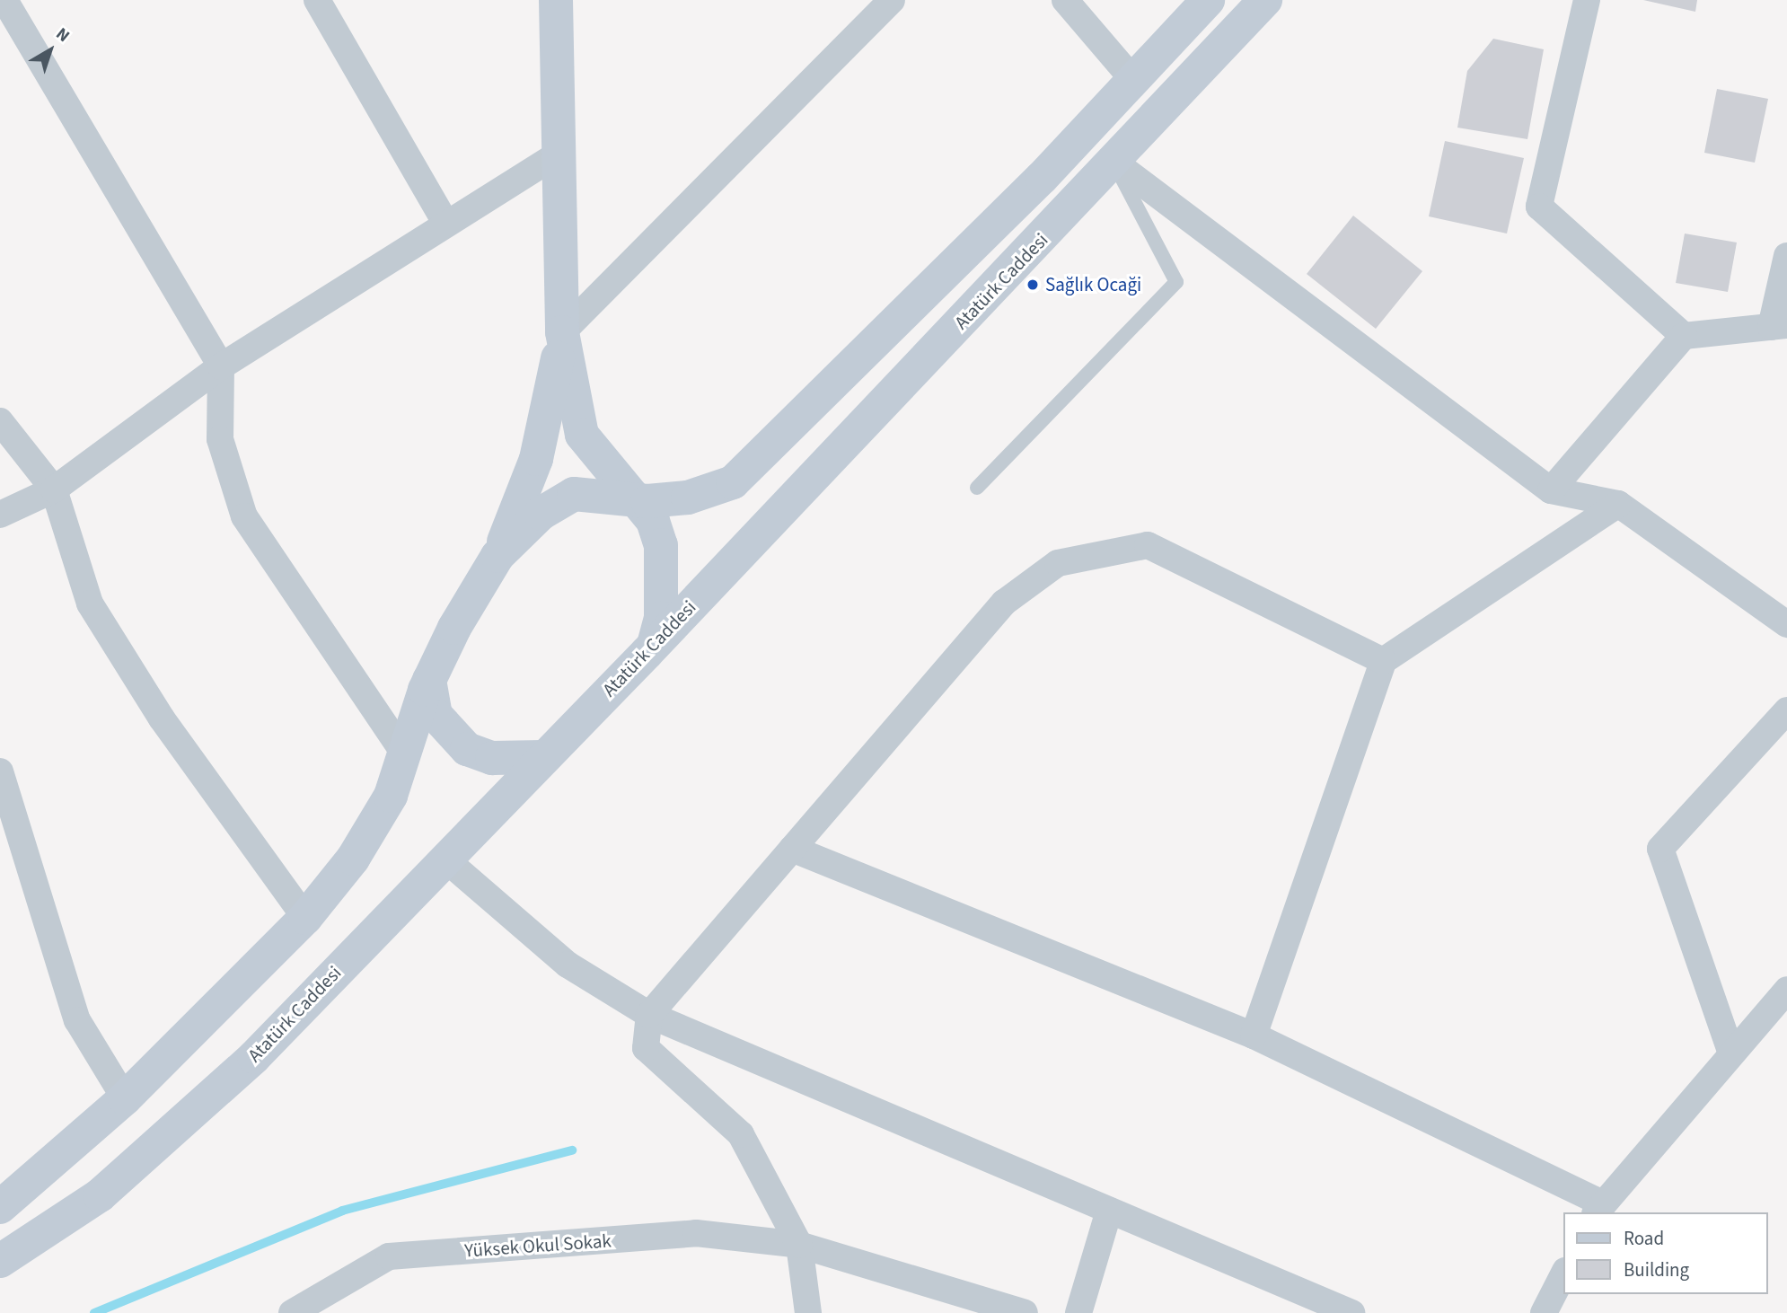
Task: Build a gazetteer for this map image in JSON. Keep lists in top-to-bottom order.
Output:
{
  "streets": {
    "main road": ["Atatürk Caddesi"],
    "street": ["Yüksek Okul Sokak"]
  },
  "places": ["Sağlık Ocaği"],
  "legend": ["Road", "Building"],
  "north": "top right"
}
